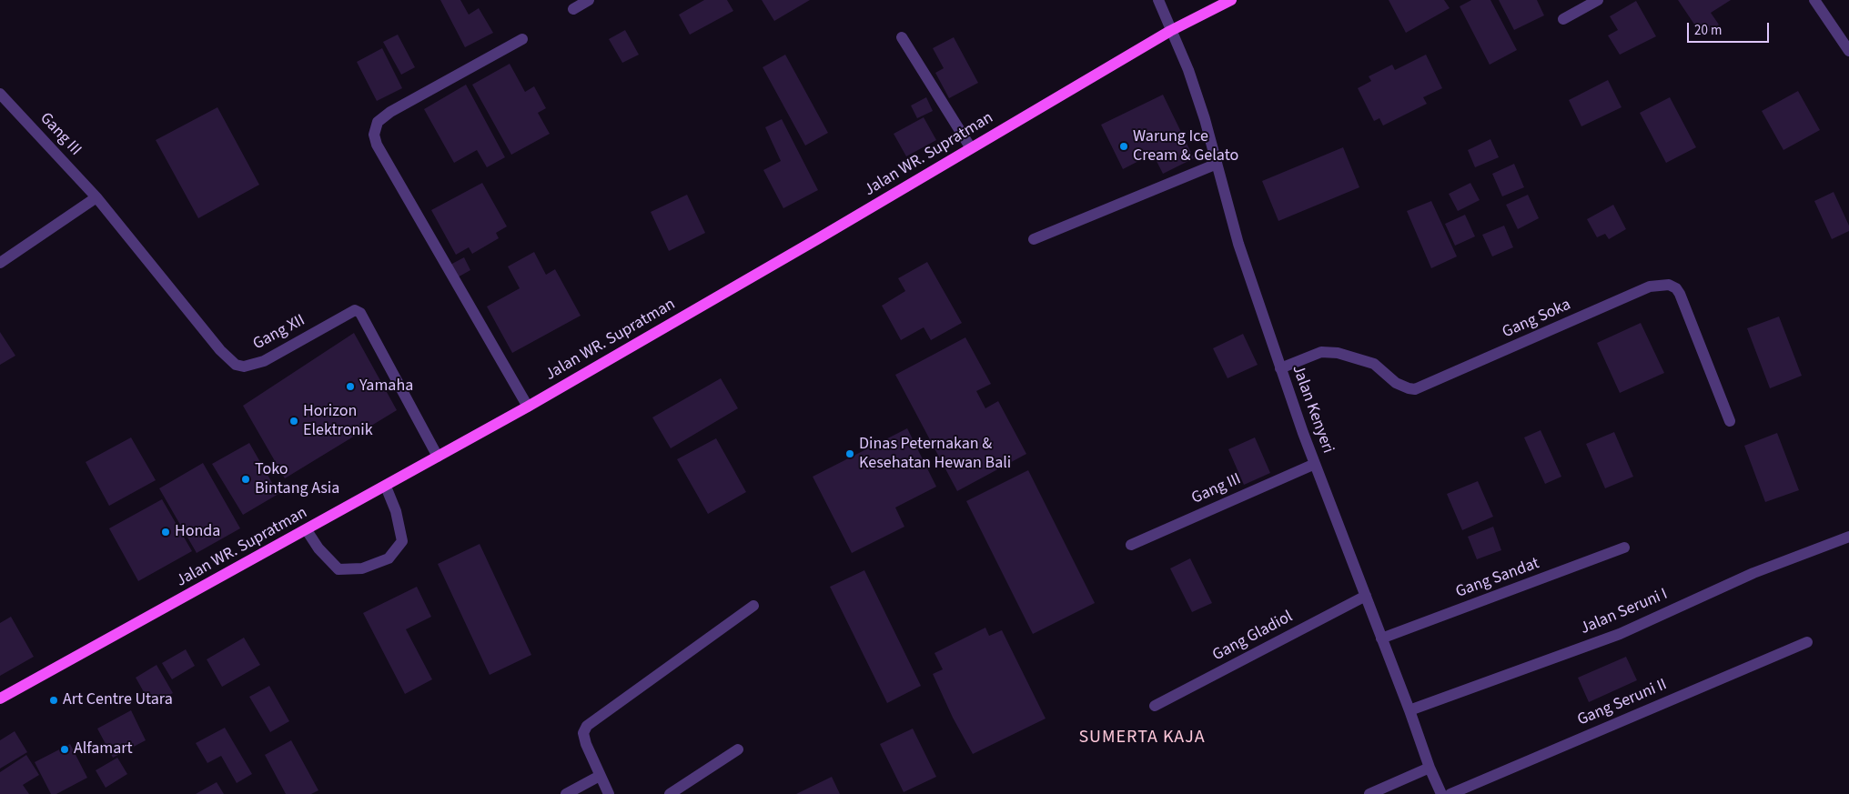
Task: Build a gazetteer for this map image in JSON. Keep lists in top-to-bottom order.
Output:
{
  "streets": {
    "main road": ["Jalan WR. Supratman"],
    "street": [
      "Gang III",
      "Gang Soka",
      "Gang XII",
      "Jalan Kenyeri",
      "Gang Sandat",
      "Jalan Seruni I",
      "Gang Gladiol",
      "Gang Seruni II"
    ]
  },
  "crossings": [
    ["Gang III", "Gang XII"],
    ["Gang III", "Jalan Kenyeri"],
    ["Jalan WR. Supratman", "Gang XII"],
    ["Jalan WR. Supratman", "Jalan Kenyeri"],
    ["Gang Soka", "Jalan Kenyeri"],
    ["Jalan Kenyeri", "Gang Sandat"],
    ["Jalan Kenyeri", "Jalan Seruni I"],
    ["Jalan Kenyeri", "Gang Gladiol"]
  ],
  "districts": ["SUMERTA KAJA"],
  "places": [
    "Warung Ice Cream & Gelato",
    "Yamaha",
    "Horizon Elektronik",
    "Dinas Peternakan & Kesehatan Hewan Bali",
    "Toko Bintang Asia",
    "Honda",
    "Art Centre Utara",
    "Alfamart"
  ],
  "scale_bar": "20 m"
}
